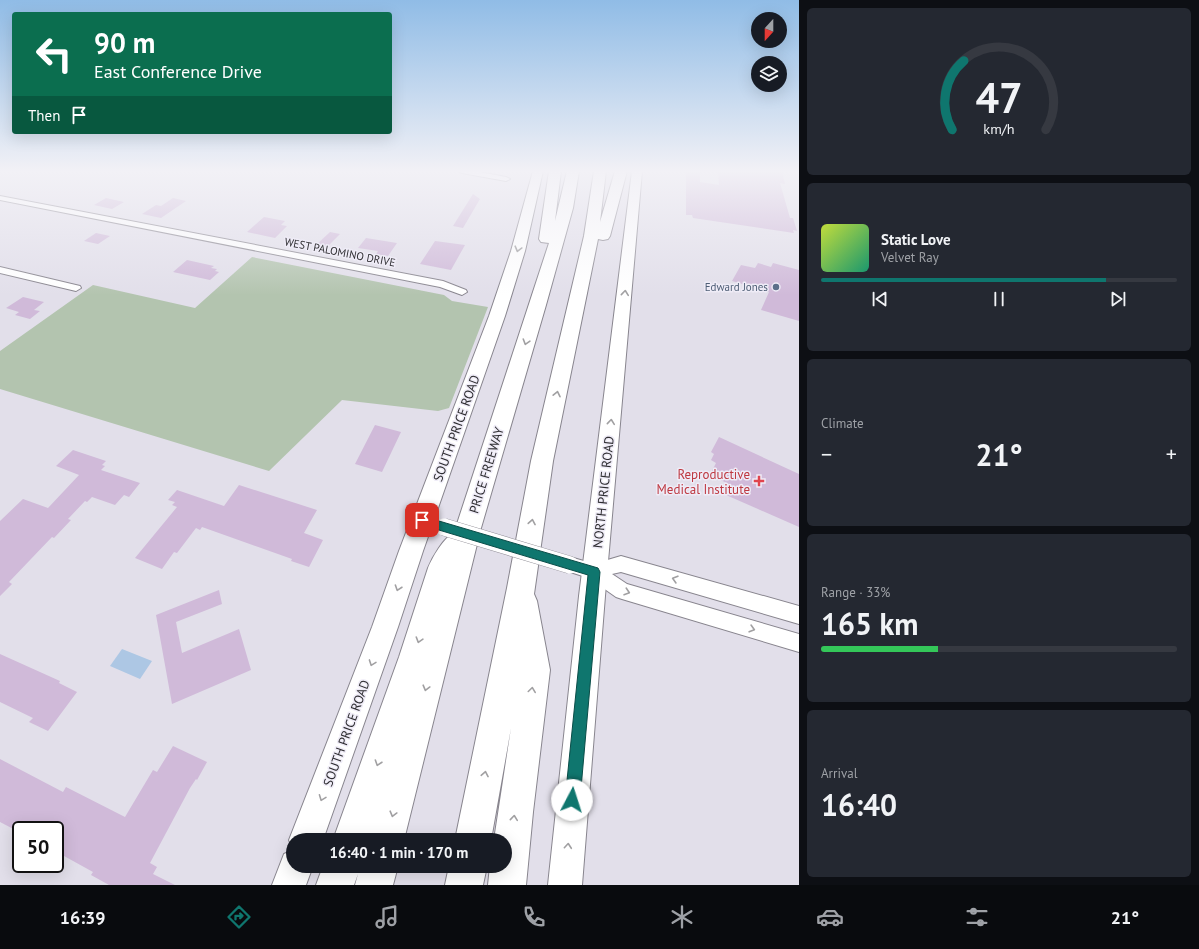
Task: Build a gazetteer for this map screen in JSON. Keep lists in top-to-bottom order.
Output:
{
  "streets": {
    "highway": ["PRICE FREEWAY"],
    "main road": ["SOUTH PRICE ROAD", "NORTH PRICE ROAD"],
    "street": ["WEST PALOMINO DRIVE"]
  },
  "crossings": [
    ["SOUTH PRICE ROAD", "PRICE FREEWAY"]
  ],
  "one_way": ["SOUTH PRICE ROAD", "NORTH PRICE ROAD"],
  "places": {
    "other": ["Edward Jones"],
    "health": ["Reproductive Medical Institute"]
  },
  "north": "bottom",
  "page": {
    "turn": ["90 m", "East Conference Drive"],
    "then": "Then",
    "song": ["Static Love", "Velvet Ray"],
    "tile": [
      "Climate",
      ["Range · 33%", "165 km"],
      ["Arrival", "16:40"]
    ],
    "heat": ["−", "21°", "+"],
    "limit": "50",
    "trip": "16:40 · 1 min · 170 m",
    "tabs": ["16:39", "21°"],
    "gauge": ["47", "km/h"]
  }
}
